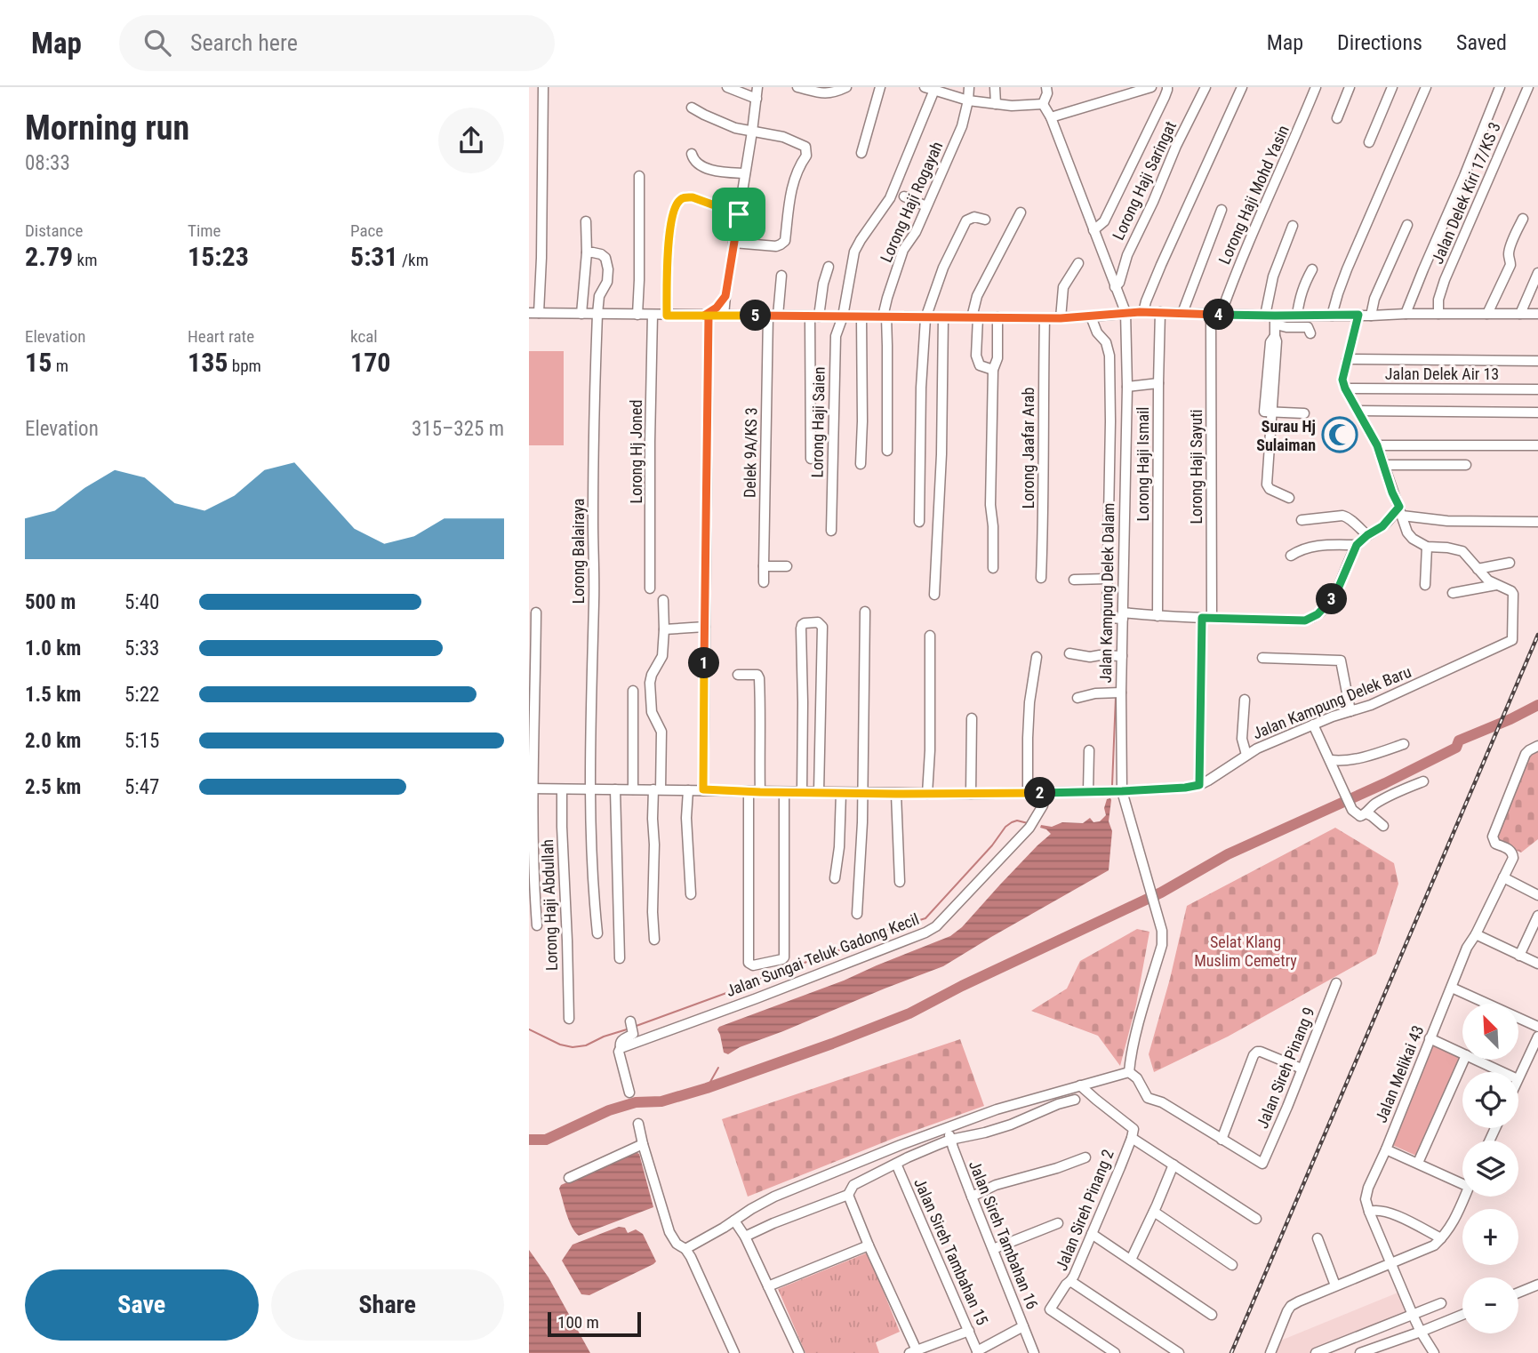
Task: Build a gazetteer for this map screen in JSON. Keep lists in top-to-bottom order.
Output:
{
  "streets": {
    "street": [
      "Lorong Haji Saringat",
      "Jalan Delek Kiri 17/KS 3",
      "Lorong Haji Mohd Yasin",
      "Lorong Haji Rogayah",
      "Jalan Delek Air 13",
      "Lorong Haji Saien",
      "Lorong Jaafar Arab",
      "Lorong Hj Joned",
      "Delek 9A/KS 3",
      "Lorong Haji Ismail",
      "Lorong Haji Sayuti",
      "Lorong Balairaya",
      "Jalan Kampung Delek Dalam",
      "Jalan Kampung Delek Baru",
      "Lorong Haji Abdullah",
      "Jalan Sungai Teluk Gadong Kecil",
      "Jalan Sireh Pinang 9",
      "Jalan Melikai 43",
      "Jalan Sireh Pinang 2",
      "Jalan Sireh Tambahan 16",
      "Jalan Sireh Tambahan 15"
    ]
  },
  "crossings": [
    ["Lorong Haji Saringat", "Jalan Kampung Delek Dalam"],
    ["Lorong Haji Mohd Yasin", "Lorong Haji Sayuti"],
    ["Lorong Haji Sayuti", "Jalan Kampung Delek Baru"],
    ["Lorong Balairaya", "Jalan Kampung Delek Baru"],
    ["Jalan Kampung Delek Dalam", "Jalan Kampung Delek Baru"],
    ["Jalan Kampung Delek Baru", "Lorong Haji Abdullah"],
    ["Jalan Kampung Delek Baru", "Jalan Sungai Teluk Gadong Kecil"]
  ],
  "parks": ["Selat Klang Muslim Cemetry"],
  "places": {
    "mosque": ["Surau Hj Sulaiman"]
  },
  "scale_bar": "100 m",
  "north": "top left",
  "page": {
    "header": "Map",
    "search": "Search here",
    "nav": ["Map", "Directions", "Saved"],
    "heading": ["Morning run", "08:33"],
    "stats": [
      ["Distance", "2.79 km"],
      ["Time", "15:23"],
      ["Pace", "5:31 /km"],
      ["Elevation", "15 m"],
      ["Heart rate", "135 bpm"],
      ["kcal", "170"]
    ],
    "pins": [
      "4",
      "5",
      "3",
      "1",
      "2"
    ],
    "chart": ["Elevation", "315–325 m"],
    "list": [
      {
        "name": "500 m",
        "note": "5:40"
      },
      {
        "name": "1.0 km",
        "note": "5:33"
      },
      {
        "name": "1.5 km",
        "note": "5:22"
      },
      {
        "name": "2.0 km",
        "note": "5:15"
      },
      {
        "name": "2.5 km",
        "note": "5:47"
      }
    ],
    "map_buttons": ["+", "−"],
    "buttons": ["Save", "Share"],
    "scale": "100 m"
  }
}
